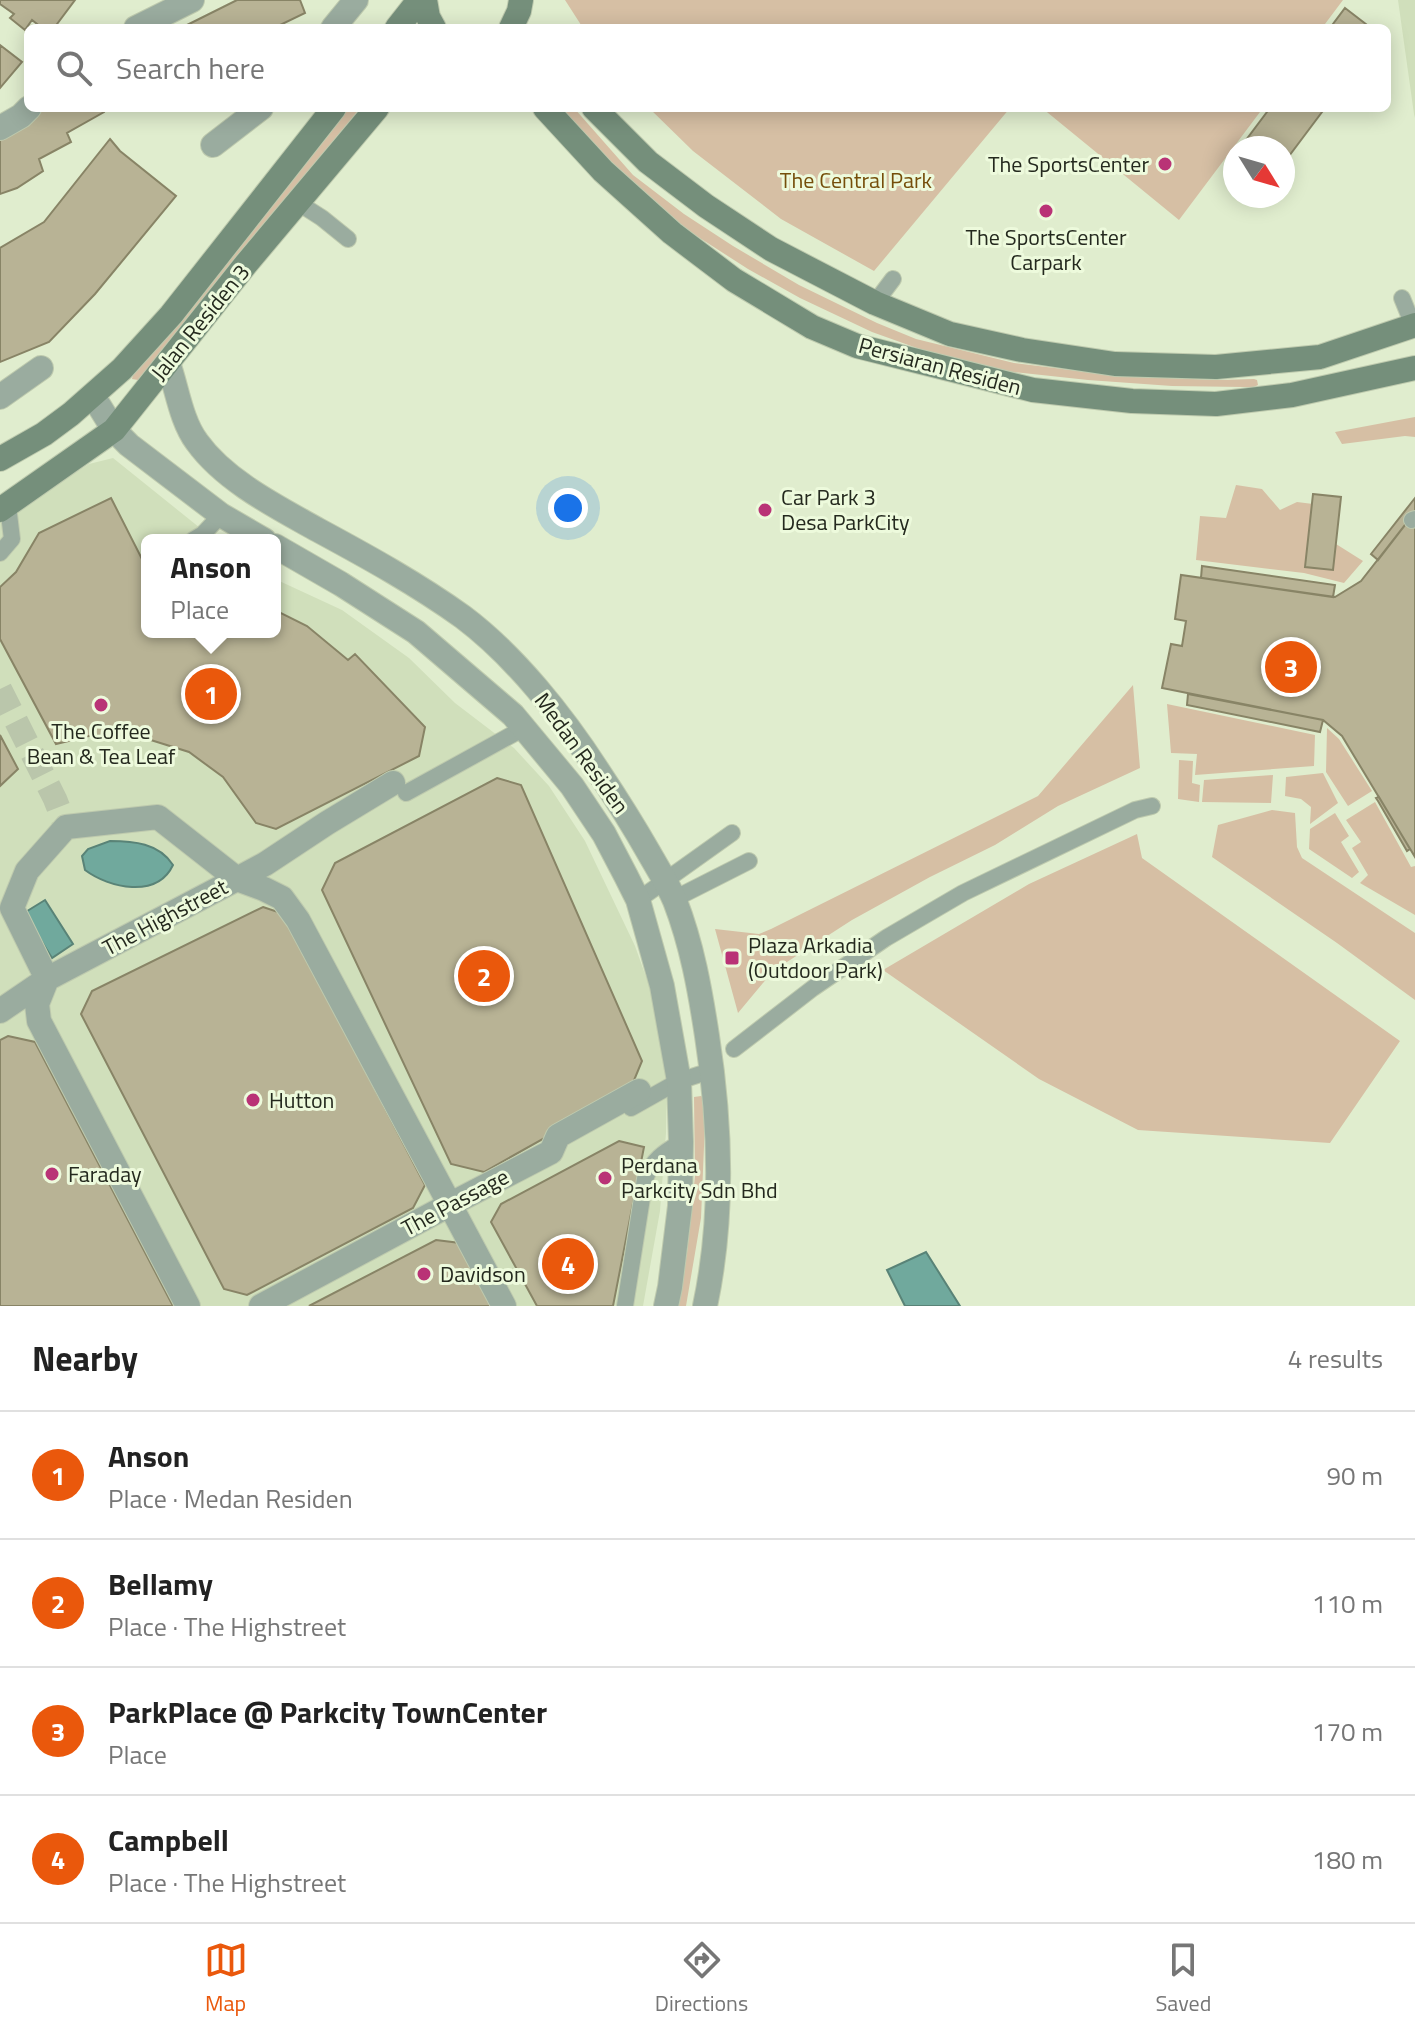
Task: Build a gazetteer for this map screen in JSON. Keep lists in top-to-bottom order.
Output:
{
  "streets": {
    "street": [
      "Jalan Residen 3",
      "Persiaran Residen",
      "Medan Residen",
      "The Highstreet",
      "The Passage"
    ]
  },
  "crossings": [
    ["Jalan Residen 3", "Medan Residen"],
    ["The Highstreet", "The Passage"]
  ],
  "parks": ["The Central Park"],
  "places": {
    "other": [
      "The SportsCenter",
      "The SportsCenter Carpark",
      "Car Park 3 Desa ParkCity",
      "The Coffee Bean & Tea Leaf",
      "Hutton",
      "Faraday",
      "Perdana Parkcity Sdn Bhd",
      "Davidson"
    ],
    "transit": ["Plaza Arkadia (Outdoor Park)"]
  },
  "north": "bottom right",
  "page": {
    "search": "Search here",
    "popup": ["Anson", "Place"],
    "pins": [
      "3",
      "1",
      "2",
      "4"
    ],
    "heading": ["Nearby", "4 results"],
    "list": [
      {
        "mark": "1",
        "name": "Anson",
        "note": "Place · Medan Residen",
        "value": "90 m"
      },
      {
        "mark": "2",
        "name": "Bellamy",
        "note": "Place · The Highstreet",
        "value": "110 m"
      },
      {
        "mark": "3",
        "name": "ParkPlace @ Parkcity TownCenter",
        "note": "Place",
        "value": "170 m"
      },
      {
        "mark": "4",
        "name": "Campbell",
        "note": "Place · The Highstreet",
        "value": "180 m"
      }
    ],
    "nav": ["Map", "Directions", "Saved"]
  }
}
